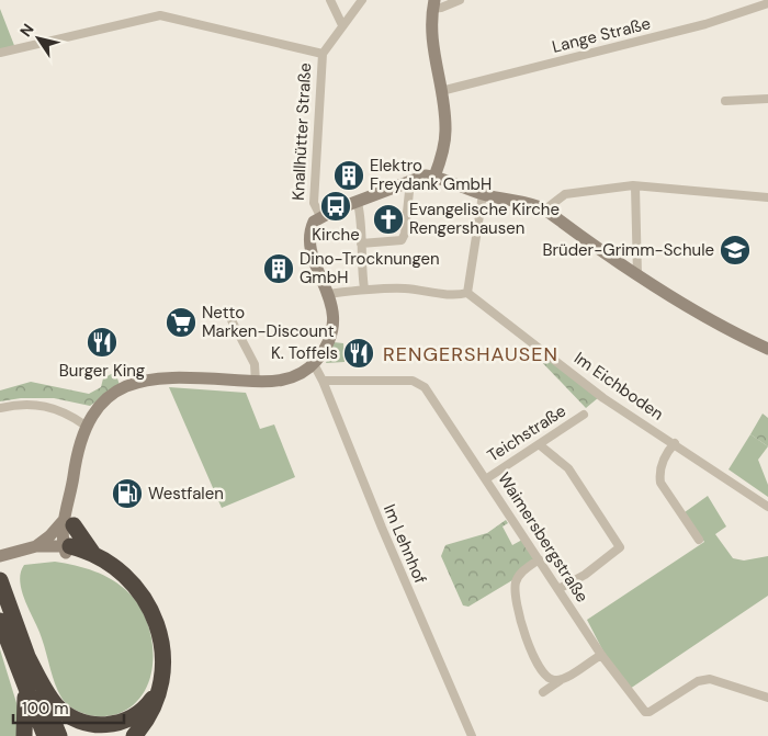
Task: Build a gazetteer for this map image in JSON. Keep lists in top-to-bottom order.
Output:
{
  "streets": {
    "street": [
      "Lange Straße",
      "Knallhütter Straße",
      "Im Eichboden",
      "Teichstraße",
      "Waimersbergstraße",
      "Im Lehnhof"
    ]
  },
  "crossings": [
    ["Knallhütter Straße", "Im Lehnhof"],
    ["Teichstraße", "Waimersbergstraße"],
    ["Waimersbergstraße", "Im Lehnhof"]
  ],
  "districts": ["RENGERSHAUSEN"],
  "places": {
    "building": ["Elektro Freydank GmbH", "Dino-Trocknungen GmbH"],
    "bus stop": ["Kirche"],
    "church": ["Evangelische Kirche Rengershausen"],
    "school or university": ["Brüder-Grimm-Schule"],
    "supermarket": ["Netto Marken-Discount"],
    "restaurant": ["Burger King", "K. Toffels"],
    "fuel station": ["Westfalen"]
  },
  "scale_bar": "100 m",
  "north": "top left"
}
